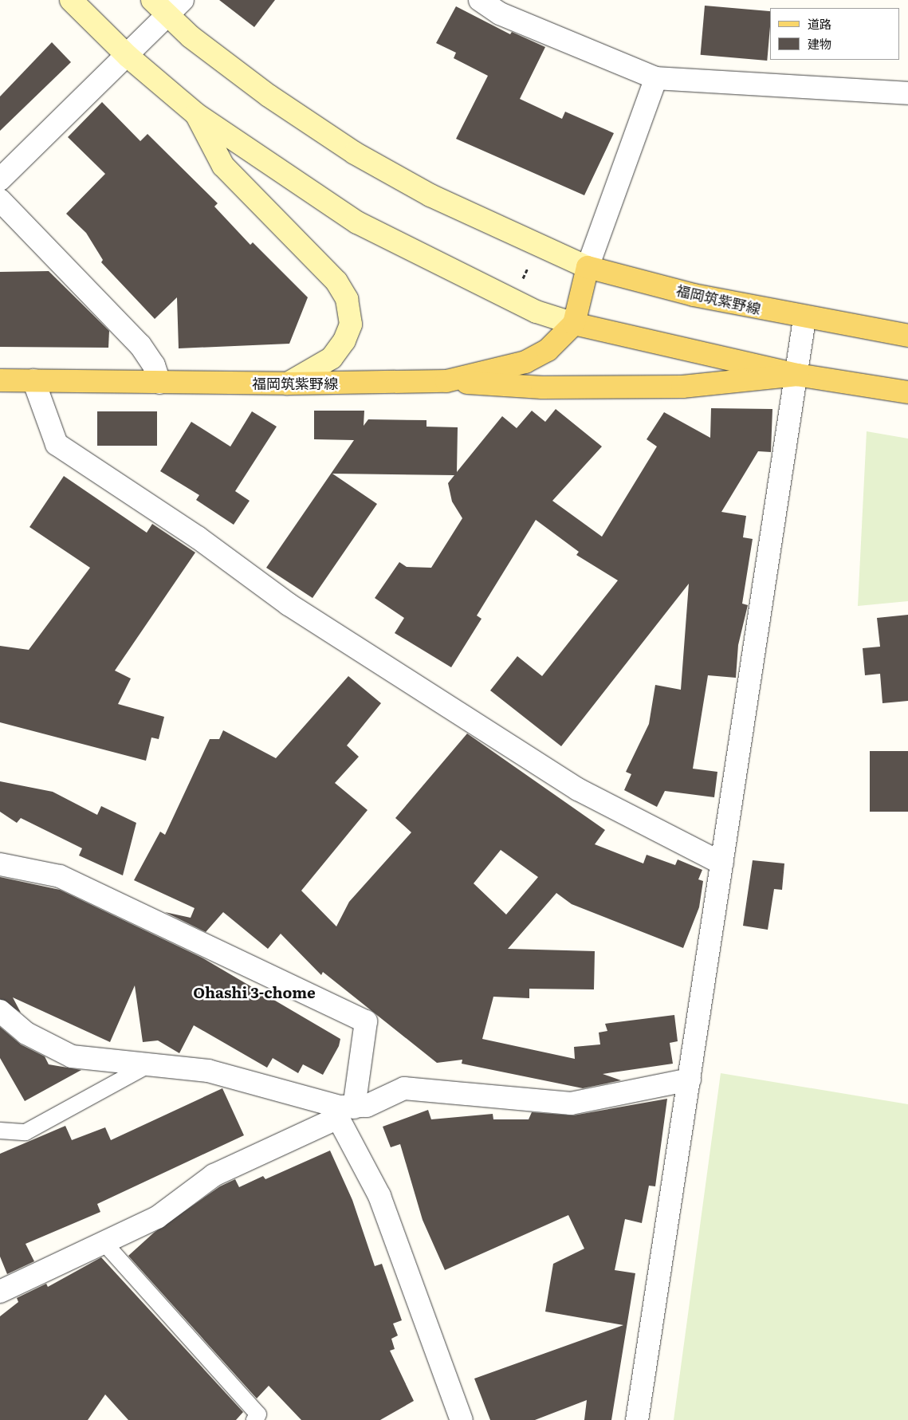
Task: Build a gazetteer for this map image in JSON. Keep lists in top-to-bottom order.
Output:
{
  "streets": {
    "main road": ["福岡筑紫野線"]
  },
  "districts": ["Ohashi 3-chome"],
  "legend": ["道路", "建物"]
}
